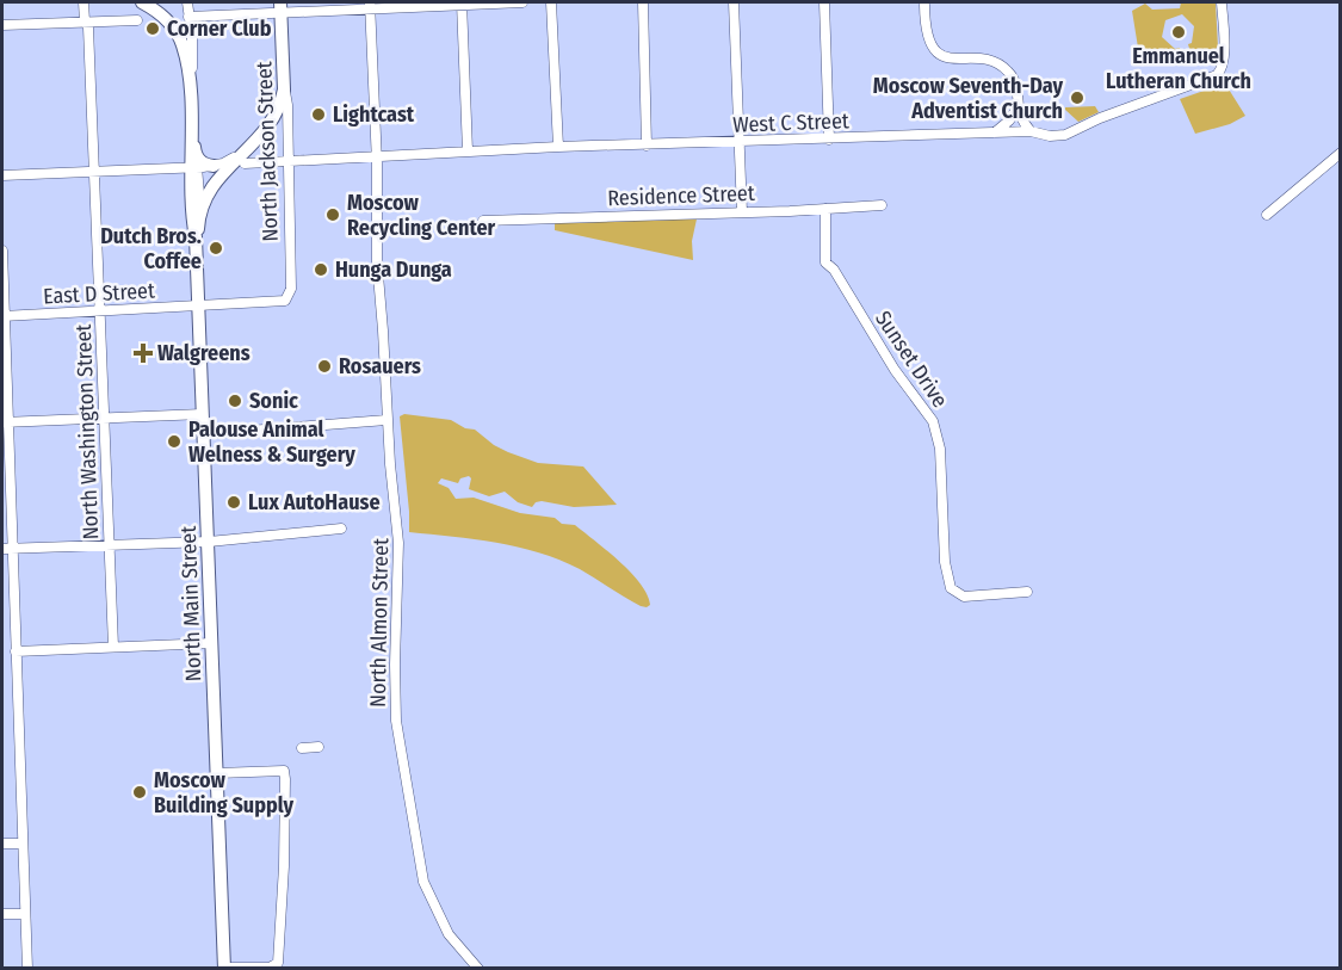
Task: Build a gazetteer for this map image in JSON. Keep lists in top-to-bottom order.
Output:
{
  "streets": {
    "highway": ["North Jackson Street", "North Main Street"],
    "street": [
      "West C Street",
      "Residence Street",
      "East D Street",
      "Sunset Drive",
      "North Washington Street",
      "North Almon Street"
    ]
  },
  "crossings": [
    ["West C Street", "North Jackson Street"],
    ["West C Street", "North Almon Street"],
    ["North Jackson Street", "East D Street"],
    ["North Jackson Street", "North Main Street"],
    ["Residence Street", "Sunset Drive"],
    ["East D Street", "North Washington Street"],
    ["East D Street", "North Main Street"]
  ],
  "places": {
    "other": [
      "Corner Club",
      "Emmanuel Lutheran Church",
      "Moscow Seventh-Day Adventist Church",
      "Lightcast",
      "Moscow Recycling Center",
      "Dutch Bros. Coffee",
      "Hunga Dunga",
      "Rosauers",
      "Sonic",
      "Palouse Animal Welness & Surgery",
      "Lux AutoHause",
      "Moscow Building Supply"
    ],
    "health": ["Walgreens"]
  }
}
